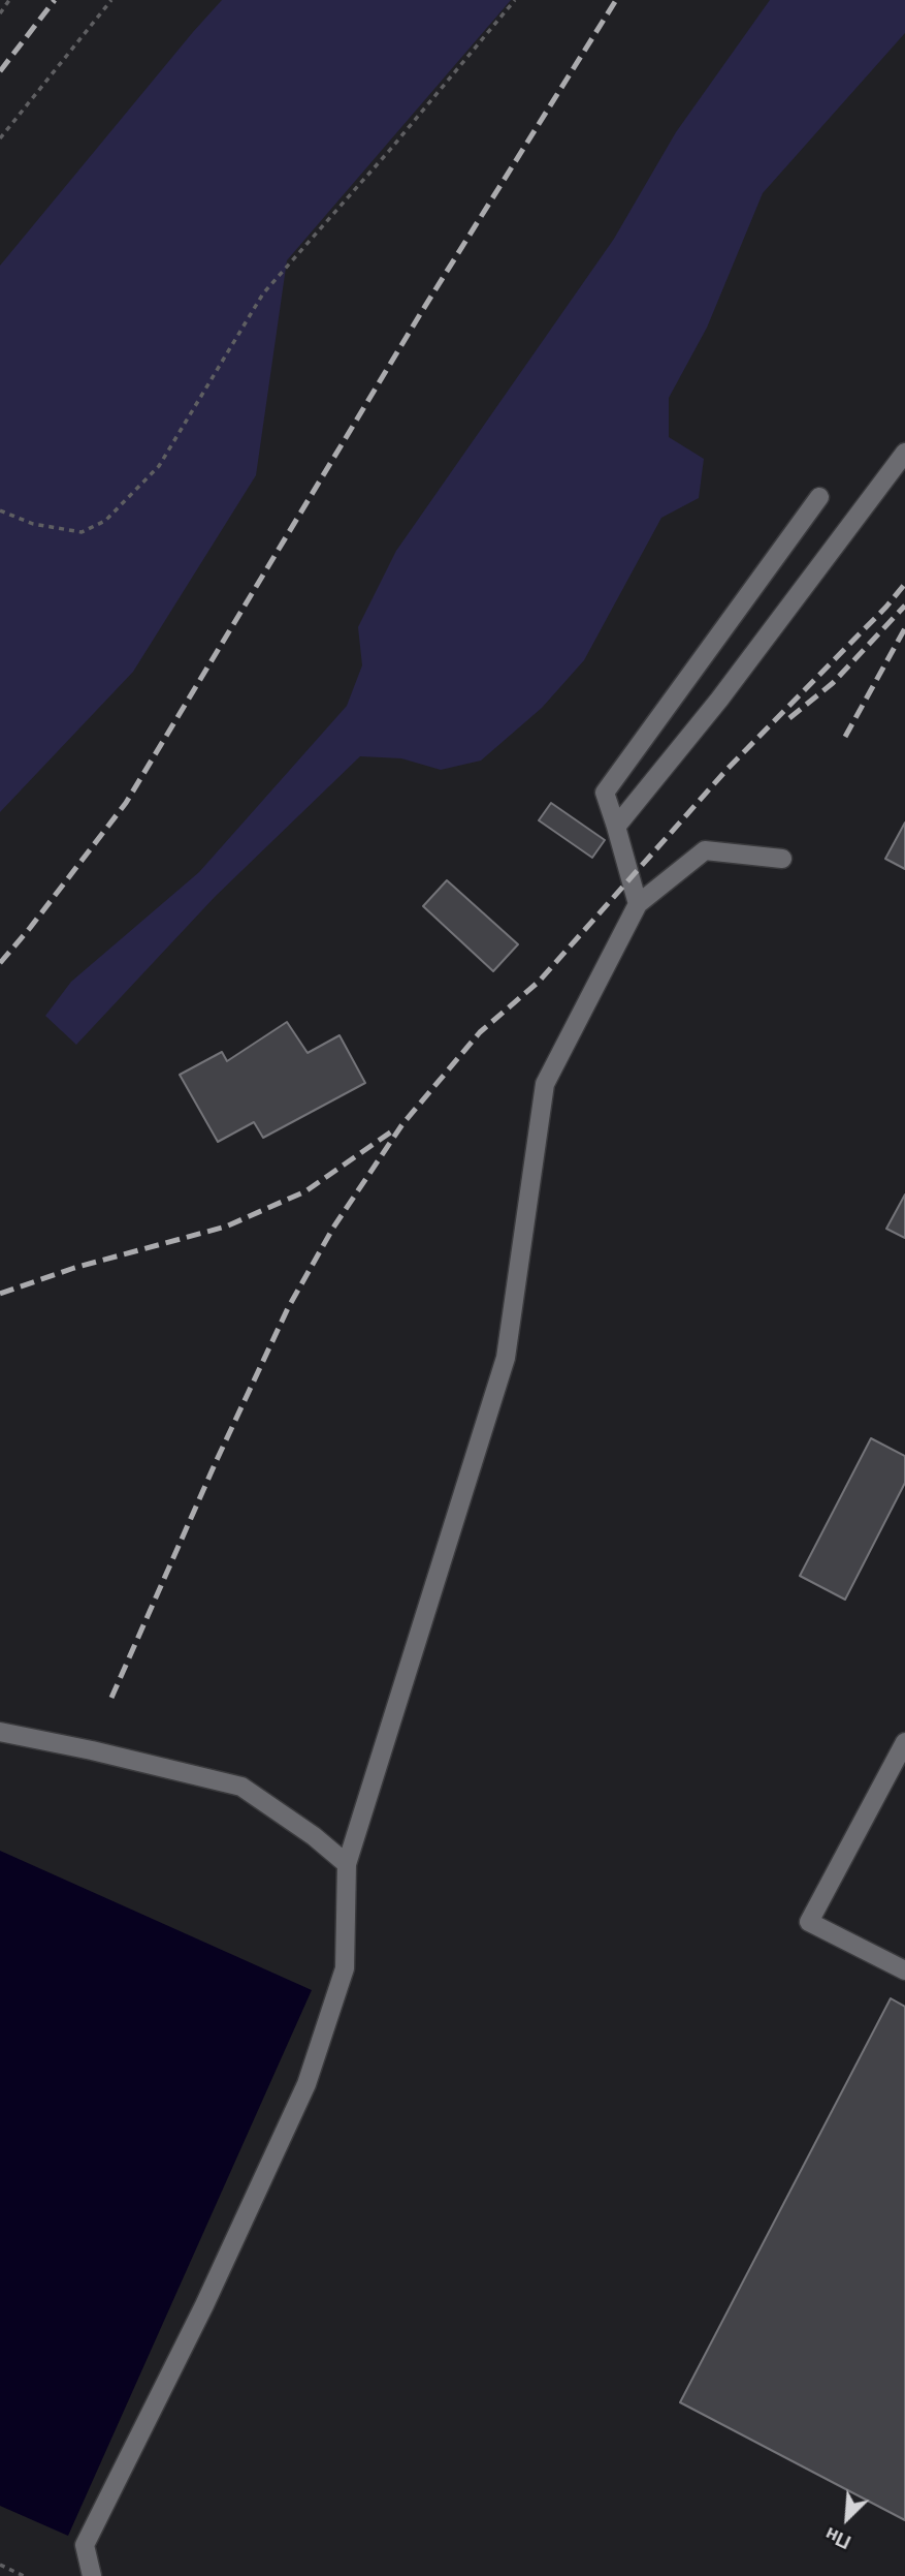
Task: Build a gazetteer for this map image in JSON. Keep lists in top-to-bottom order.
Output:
{
  "north": "bottom left"
}
